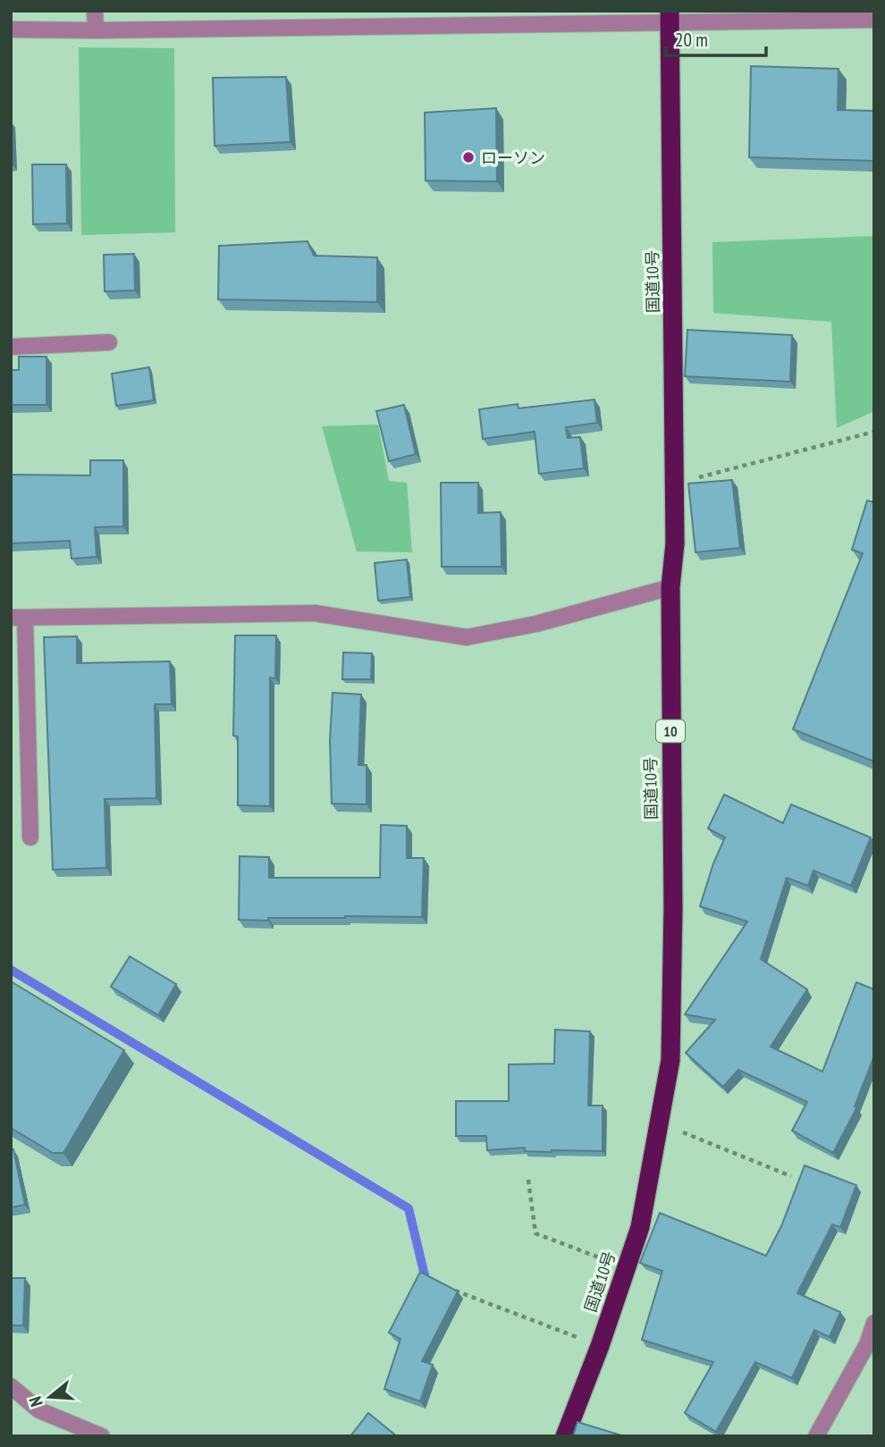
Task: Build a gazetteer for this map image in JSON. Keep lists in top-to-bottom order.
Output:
{
  "streets": {
    "highway": ["国道10号", "10"]
  },
  "places": ["ローソン"],
  "scale_bar": "20 m",
  "north": "left"
}
